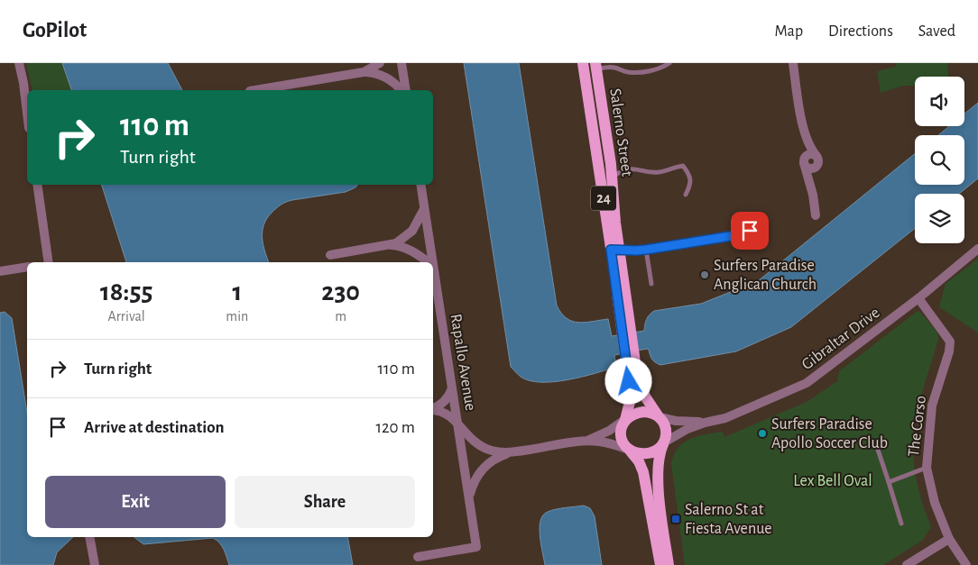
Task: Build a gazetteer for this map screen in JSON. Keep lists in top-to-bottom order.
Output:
{
  "streets": {
    "main road": ["Salerno Street", "24"],
    "street": ["Gibraltar Drive", "Rapallo Avenue", "The Corso"]
  },
  "crossings": [
    ["Salerno Street", "24"],
    ["Salerno Street", "Gibraltar Drive"],
    ["24", "Gibraltar Drive"],
    ["Gibraltar Drive", "The Corso"]
  ],
  "parks": ["Lex Bell Oval"],
  "places": {
    "other": ["Surfers Paradise Anglican Church", "Surfers Paradise Apollo Soccer Club"],
    "transit": ["Salerno St at Fiesta Avenue"]
  },
  "page": {
    "header": "GoPilot",
    "nav": ["Map", "Directions", "Saved"],
    "turn": ["110 m", "Turn right"],
    "eta": [
      "18:55",
      "Arrival",
      "1",
      "min",
      "230",
      "m"
    ],
    "list": [
      {
        "name": "Turn right",
        "value": "110 m"
      },
      {
        "name": "Arrive at destination",
        "value": "120 m"
      }
    ],
    "buttons": ["Exit", "Share"]
  }
}
